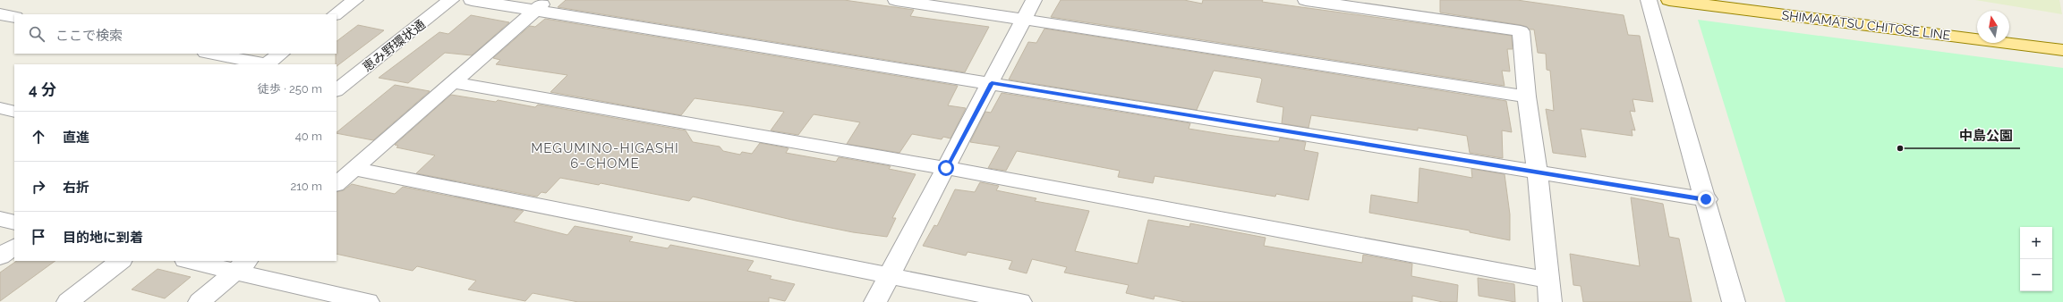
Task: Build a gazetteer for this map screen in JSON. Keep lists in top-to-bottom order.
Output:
{
  "streets": {
    "main road": ["SHIMAMATSU CHITOSE LINE"],
    "street": ["恵み野環状通"]
  },
  "districts": ["MEGUMINO-HIGASHI 6-CHOME"],
  "places": ["中島公園"],
  "north": "top",
  "page": {
    "search": "ここで検索",
    "heading": ["4 分", "徒歩 · 250 m"],
    "list": [
      ["直進", "40 m"],
      ["右折", "210 m"],
      "目的地に到着"
    ],
    "map_buttons": ["+", "−"]
  }
}
